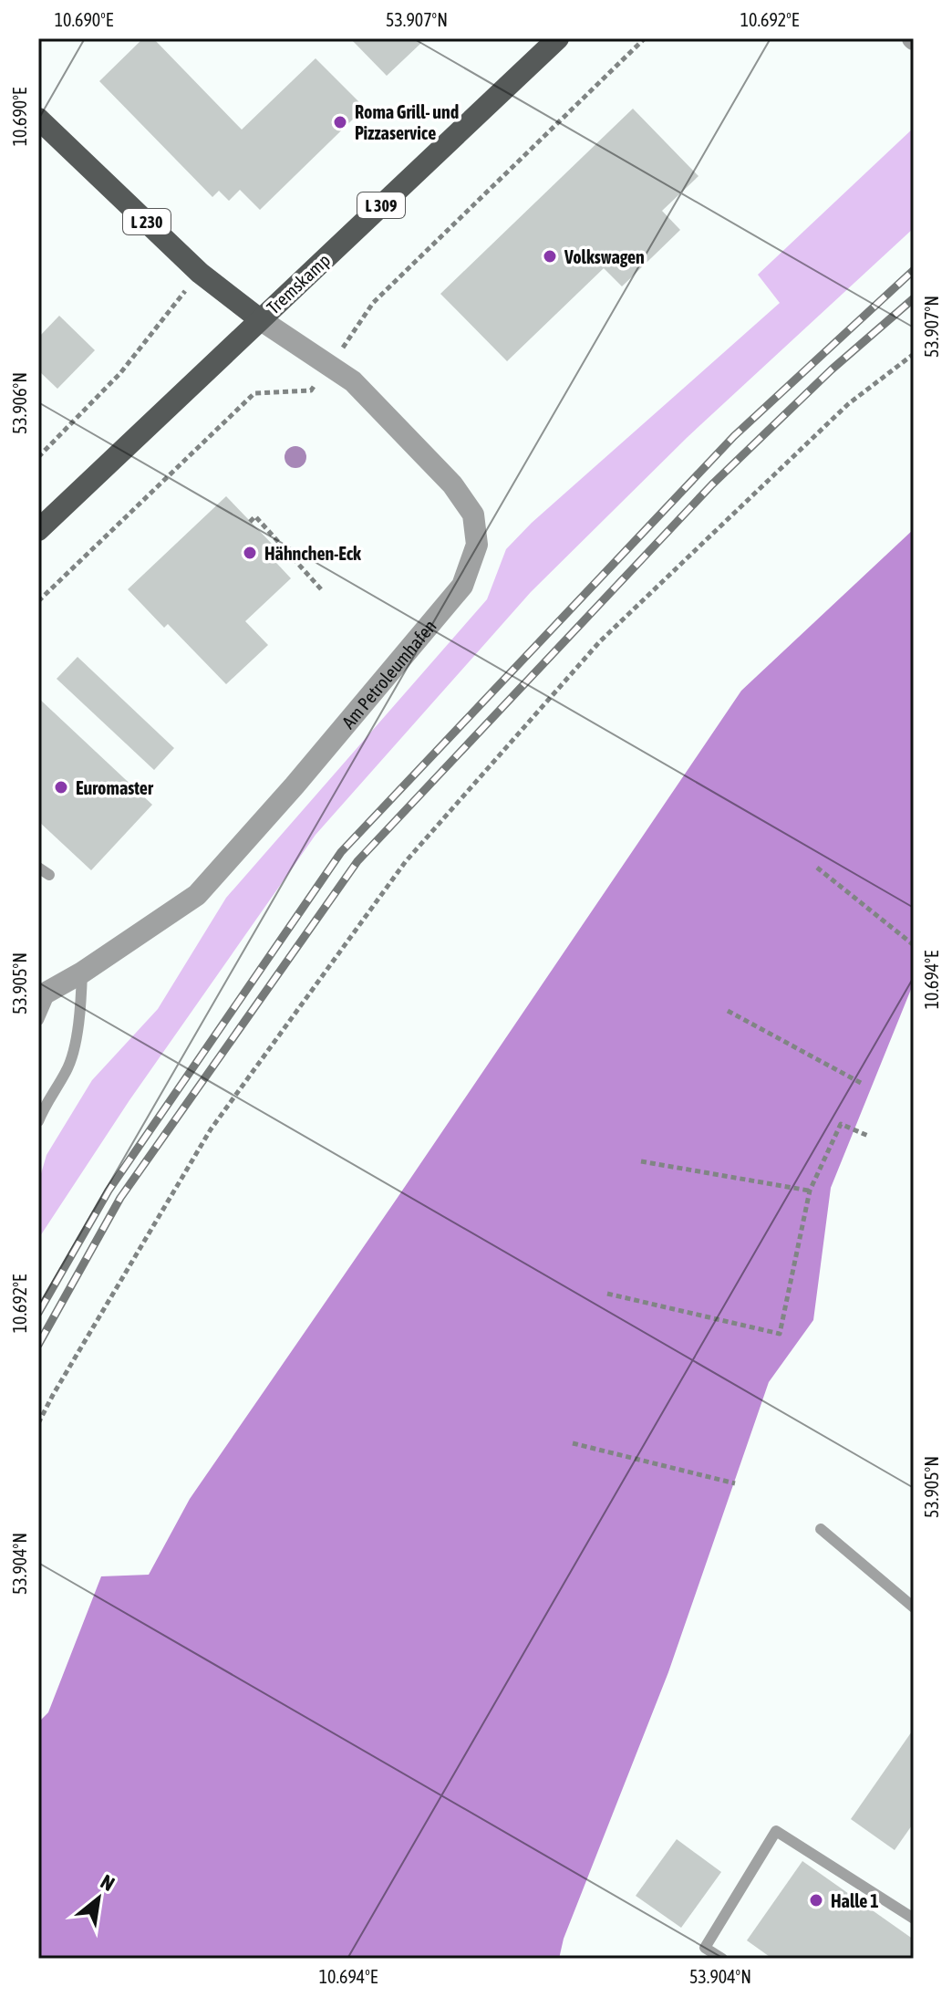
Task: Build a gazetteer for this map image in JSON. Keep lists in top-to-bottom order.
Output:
{
  "streets": {
    "main road": ["L 309", "L 230", "Tremskamp"],
    "street": ["Am Petroleumhafen"]
  },
  "crossings": [
    ["L 230", "Tremskamp"],
    ["L 230", "Am Petroleumhafen"],
    ["Tremskamp", "Am Petroleumhafen"]
  ],
  "places": [
    "Roma Grill- und Pizzaservice",
    "Volkswagen",
    "Hähnchen-Eck",
    "Euromaster",
    "Halle 1"
  ],
  "north": "top right",
  "coordinates": [
    "10.690°E",
    "53.907°N",
    "10.692°E",
    "53.906°N",
    "10.694°E",
    "53.905°N",
    "53.904°N"
  ]
}
